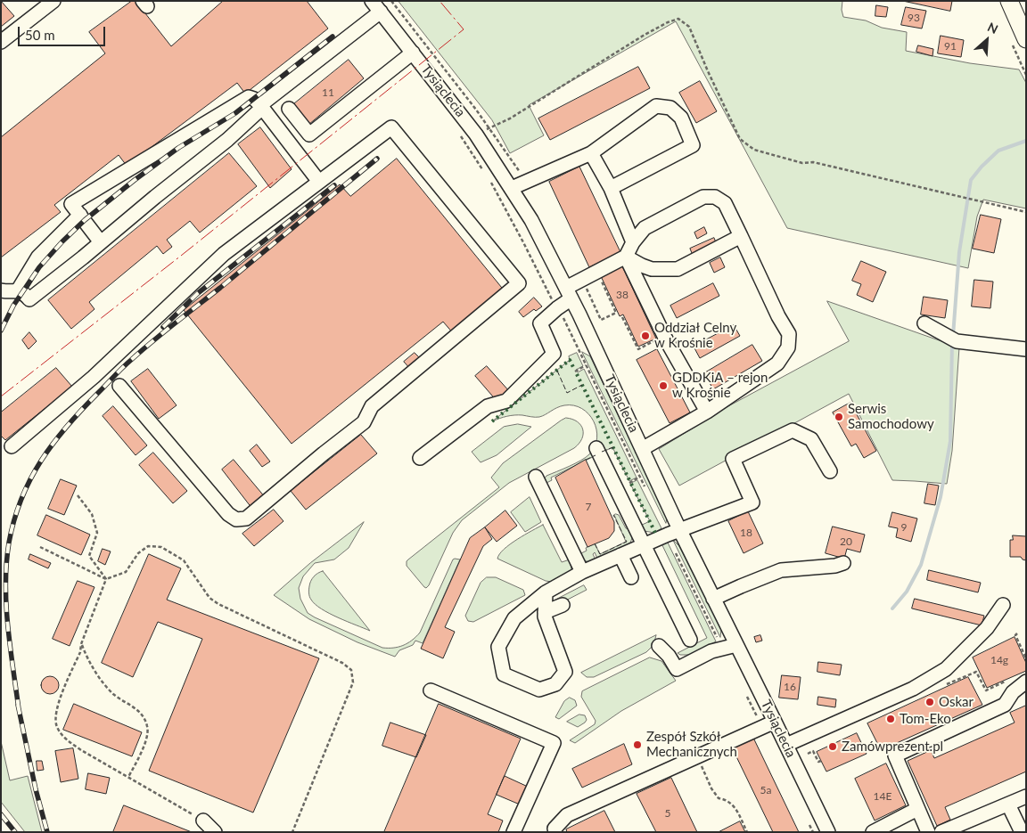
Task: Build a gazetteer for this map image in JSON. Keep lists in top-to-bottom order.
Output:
{
  "streets": {
    "street": ["Tysiąclecia"]
  },
  "places": [
    "Oddział Celny w Krośnie",
    "GDDKiA – rejon w Krośnie",
    "Serwis Samochodowy",
    "Oskar",
    "Tom-Eko",
    "Zespół Szkół Mechanicznych",
    "Zamówprezent.pl"
  ],
  "house_numbers": [
    "93",
    "91",
    "11",
    "38",
    "7",
    "9",
    "18",
    "20",
    "14g",
    "16",
    "5a",
    "14E",
    "5"
  ],
  "scale_bar": "50 m",
  "north": "top right"
}
